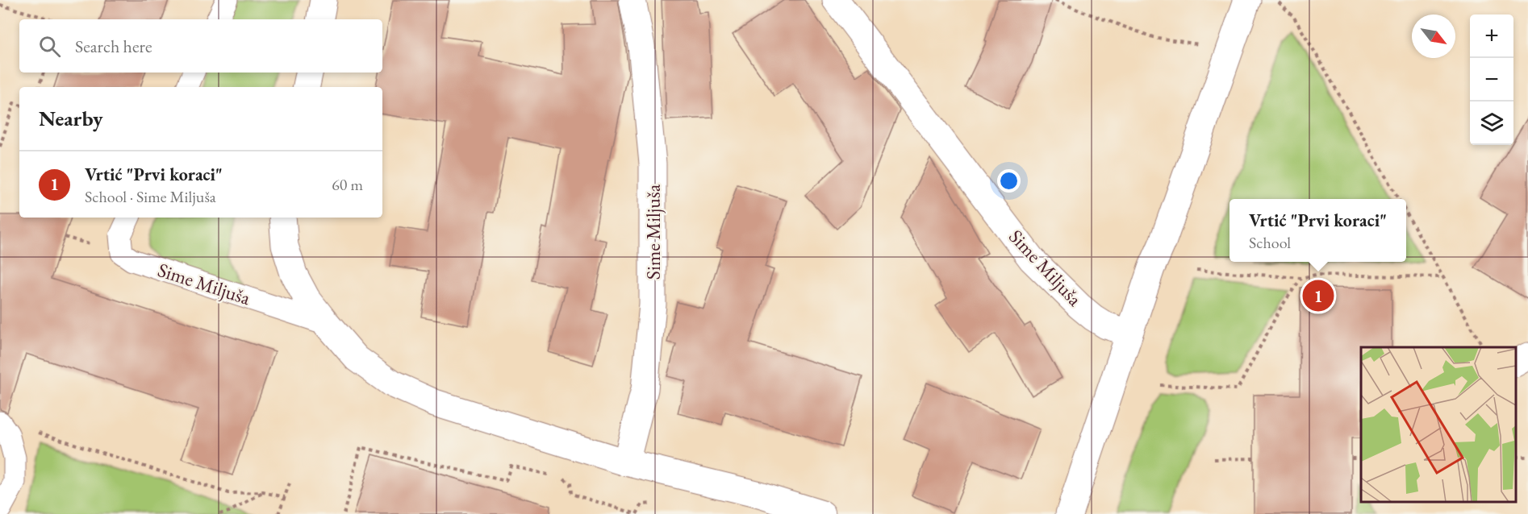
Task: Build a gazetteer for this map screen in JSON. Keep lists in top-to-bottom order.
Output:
{
  "streets": {
    "street": ["Sime Miljuša"]
  },
  "north": "bottom right",
  "page": {
    "map_buttons": ["+", "−"],
    "search": "Search here",
    "heading": "Nearby",
    "list": [
      {
        "mark": "1",
        "name": "Vrtić \"Prvi koraci\"",
        "note": "School · Sime Miljuša",
        "value": "60 m"
      }
    ],
    "popup": ["Vrtić \"Prvi koraci\"", "School"],
    "pins": "1"
  }
}
